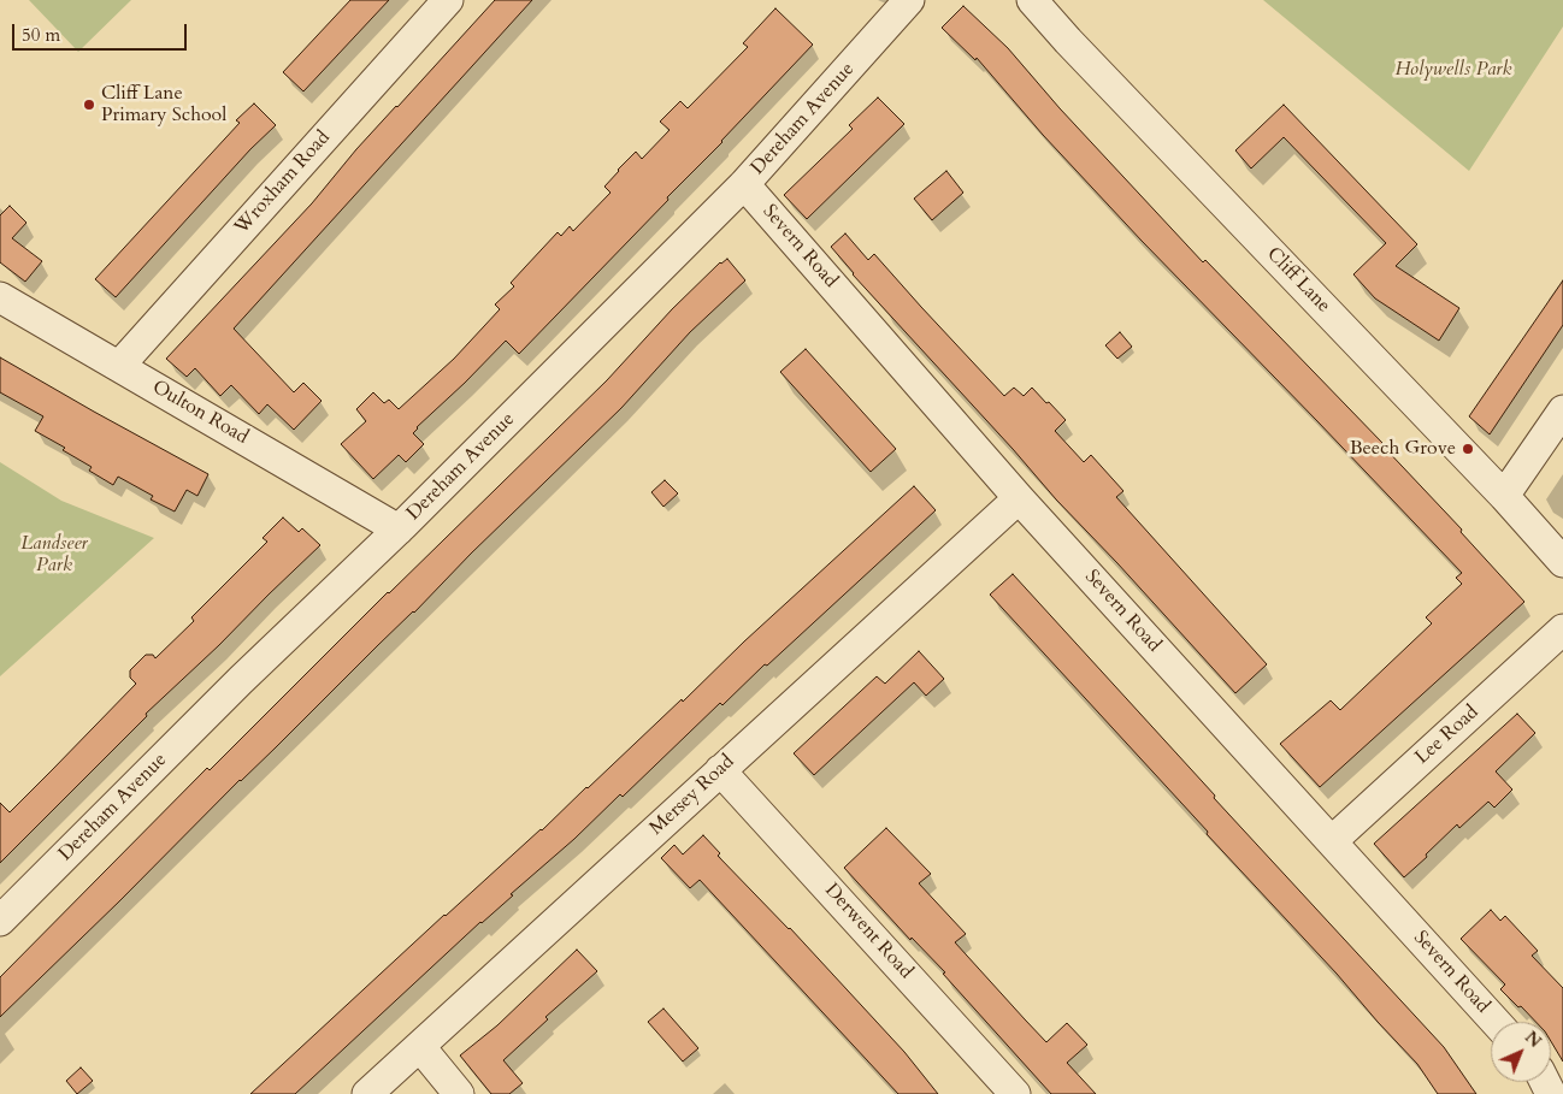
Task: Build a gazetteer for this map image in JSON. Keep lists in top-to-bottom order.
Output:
{
  "streets": {
    "street": [
      "Dereham Avenue",
      "Wroxham Road",
      "Severn Road",
      "Cliff Lane",
      "Oulton Road",
      "Lee Road",
      "Mersey Road",
      "Derwent Road"
    ]
  },
  "crossings": [
    ["Dereham Avenue", "Severn Road"],
    ["Dereham Avenue", "Oulton Road"],
    ["Wroxham Road", "Oulton Road"],
    ["Severn Road", "Lee Road"],
    ["Severn Road", "Mersey Road"],
    ["Mersey Road", "Derwent Road"]
  ],
  "parks": ["Holywells Park", "Landseer Park"],
  "places": ["Cliff Lane Primary School", "Beech Grove"],
  "scale_bar": "50 m",
  "north": "top right"
}
